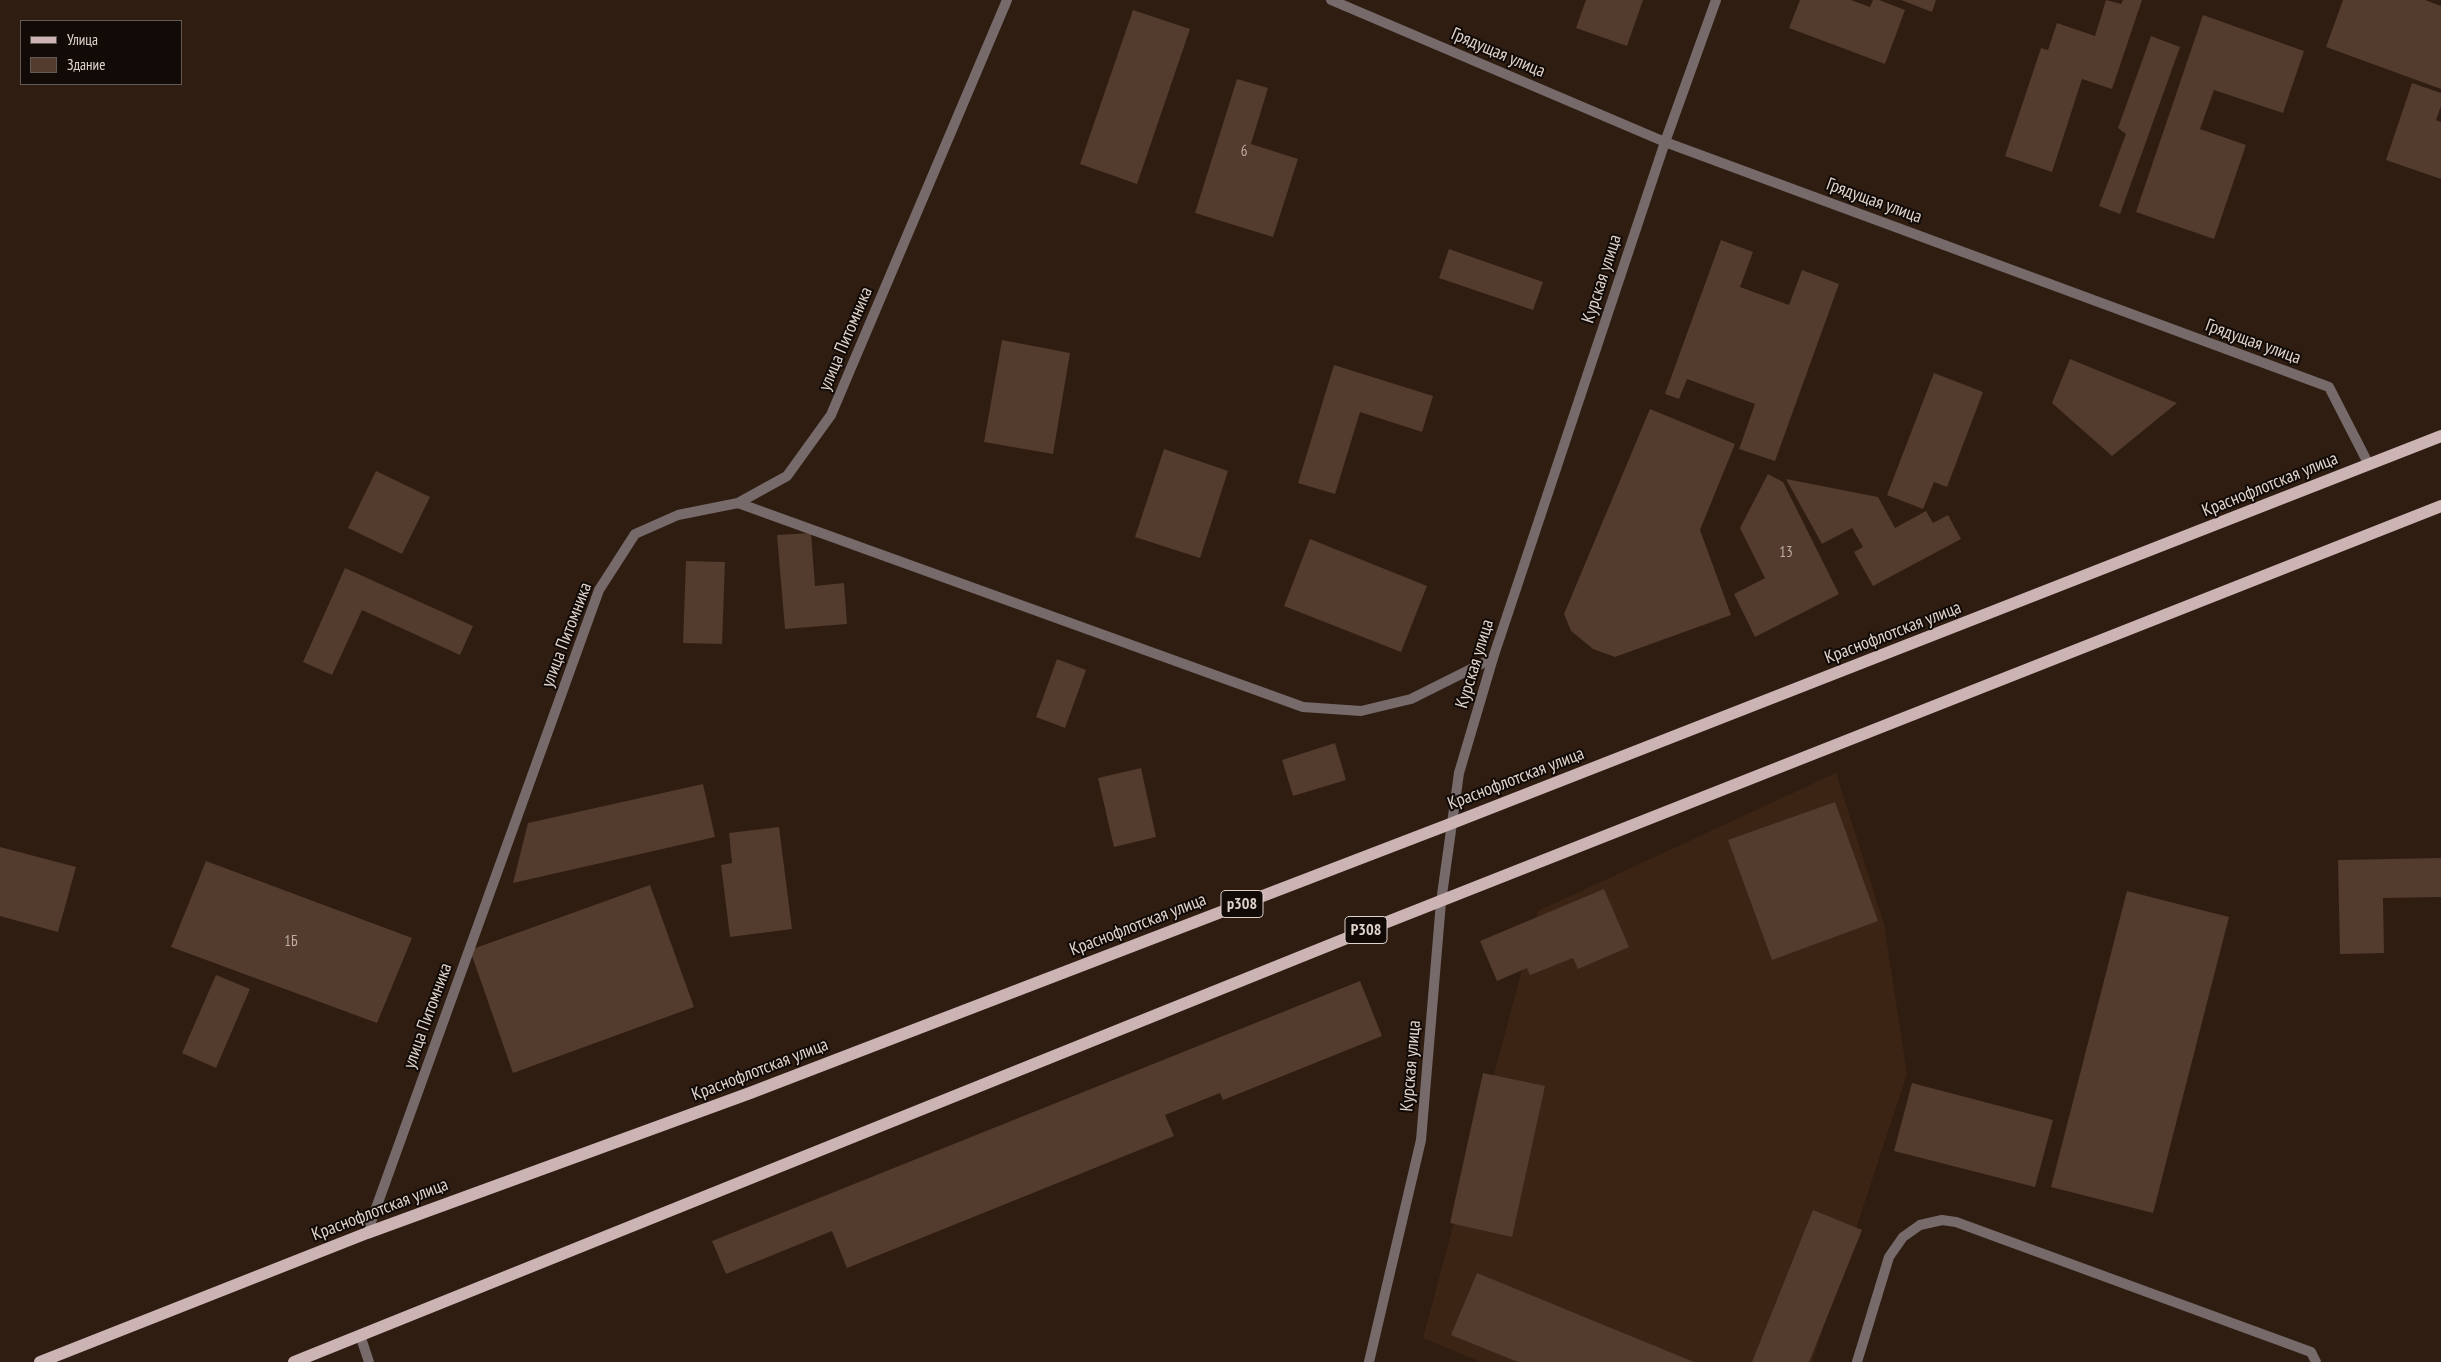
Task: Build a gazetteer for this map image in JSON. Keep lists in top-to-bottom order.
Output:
{
  "streets": {
    "main road": ["Краснофлотская улица", "p308", "P308"],
    "street": ["Грядущая улица", "Курская улица", "улица Питомника"]
  },
  "crossings": [
    ["Грядущая улица", "Курская улица"],
    ["Грядущая улица", "Краснофлотская улица"],
    ["Курская улица", "Краснофлотская улица"],
    ["Курская улица", "P308"],
    ["улица Питомника", "Краснофлотская улица"]
  ],
  "house_numbers": ["6", "13", "1Б"],
  "legend": ["Улица", "Здание"]
}
